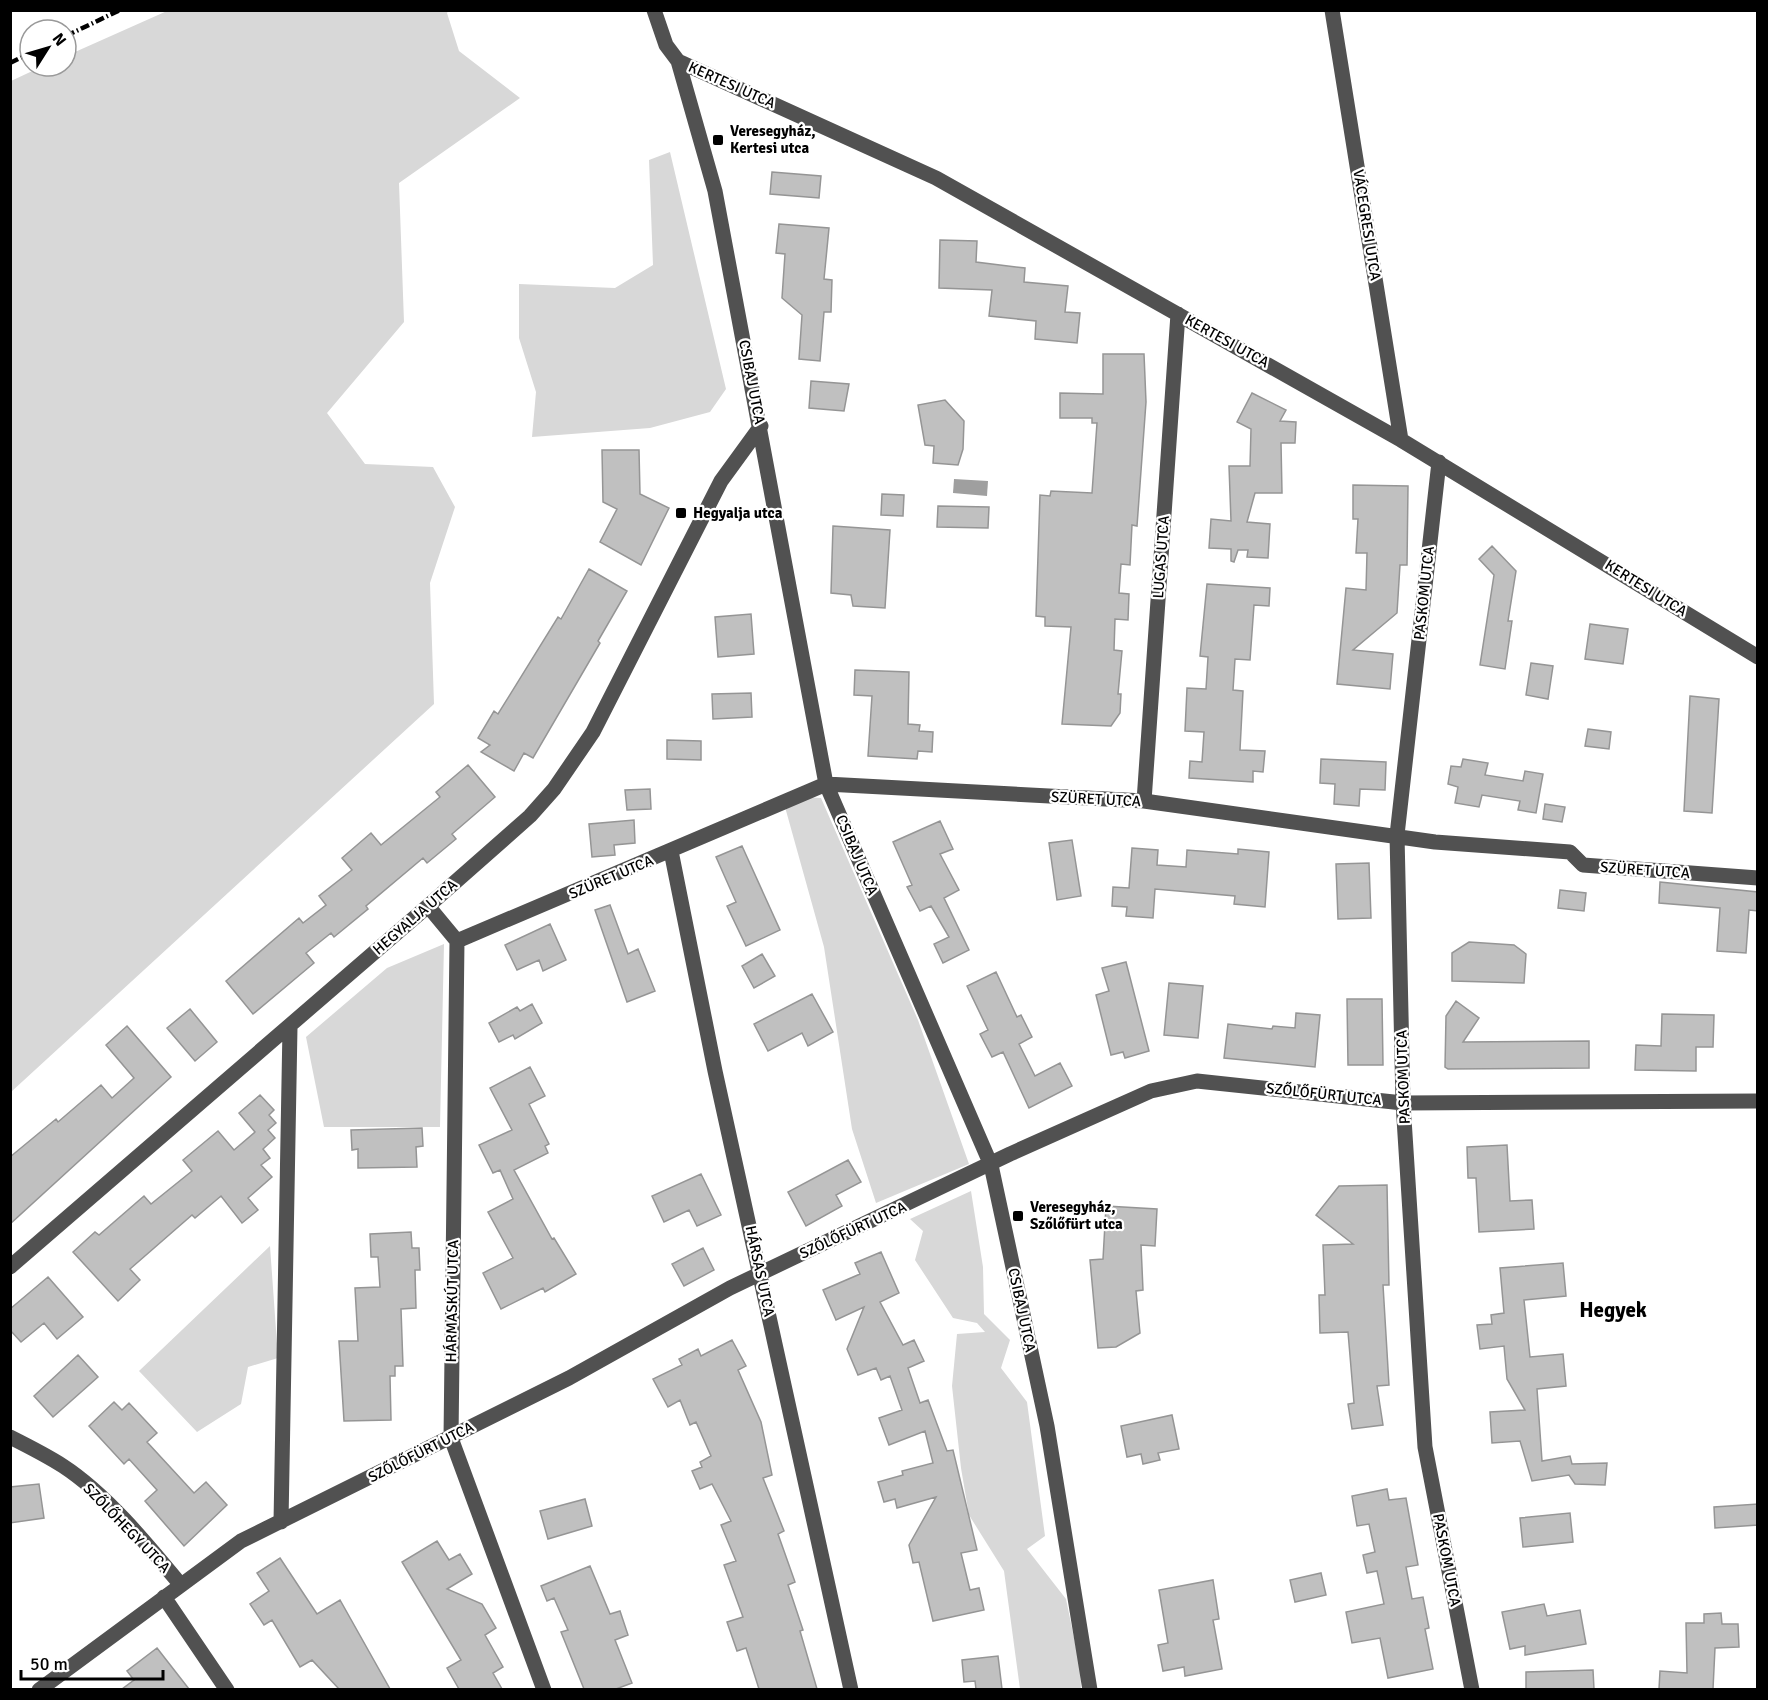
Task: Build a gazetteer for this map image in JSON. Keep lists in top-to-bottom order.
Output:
{
  "streets": {
    "street": [
      "KERTESI UTCA",
      "VÁCEGRESI UTCA",
      "CSIBAJ UTCA",
      "LUGAS UTCA",
      "PASKOM UTCA",
      "SZÜRET UTCA",
      "HEGYALJA UTCA",
      "SZŐLŐFÜRT UTCA",
      "HÁRSAS UTCA",
      "HÁRMASKÚT UTCA",
      "SZŐLŐHEGY UTCA"
    ]
  },
  "crossings": [
    ["KERTESI UTCA", "VÁCEGRESI UTCA"],
    ["KERTESI UTCA", "CSIBAJ UTCA"],
    ["KERTESI UTCA", "LUGAS UTCA"],
    ["KERTESI UTCA", "PASKOM UTCA"],
    ["CSIBAJ UTCA", "SZÜRET UTCA"],
    ["CSIBAJ UTCA", "HEGYALJA UTCA"],
    ["CSIBAJ UTCA", "SZŐLŐFÜRT UTCA"],
    ["LUGAS UTCA", "SZÜRET UTCA"],
    ["PASKOM UTCA", "SZÜRET UTCA"],
    ["PASKOM UTCA", "SZŐLŐFÜRT UTCA"],
    ["SZÜRET UTCA", "HÁRSAS UTCA"],
    ["SZÜRET UTCA", "HÁRMASKÚT UTCA"],
    ["SZŐLŐFÜRT UTCA", "HÁRSAS UTCA"],
    ["SZŐLŐFÜRT UTCA", "HÁRMASKÚT UTCA"],
    ["SZŐLŐFÜRT UTCA", "SZŐLŐHEGY UTCA"]
  ],
  "districts": ["Hegyek"],
  "places": {
    "transit": ["Veresegyház, Kertesi utca", "Hegyalja utca", "Veresegyház, Szőlőfürt utca"]
  },
  "scale_bar": "50 m",
  "north": "top right"
}
